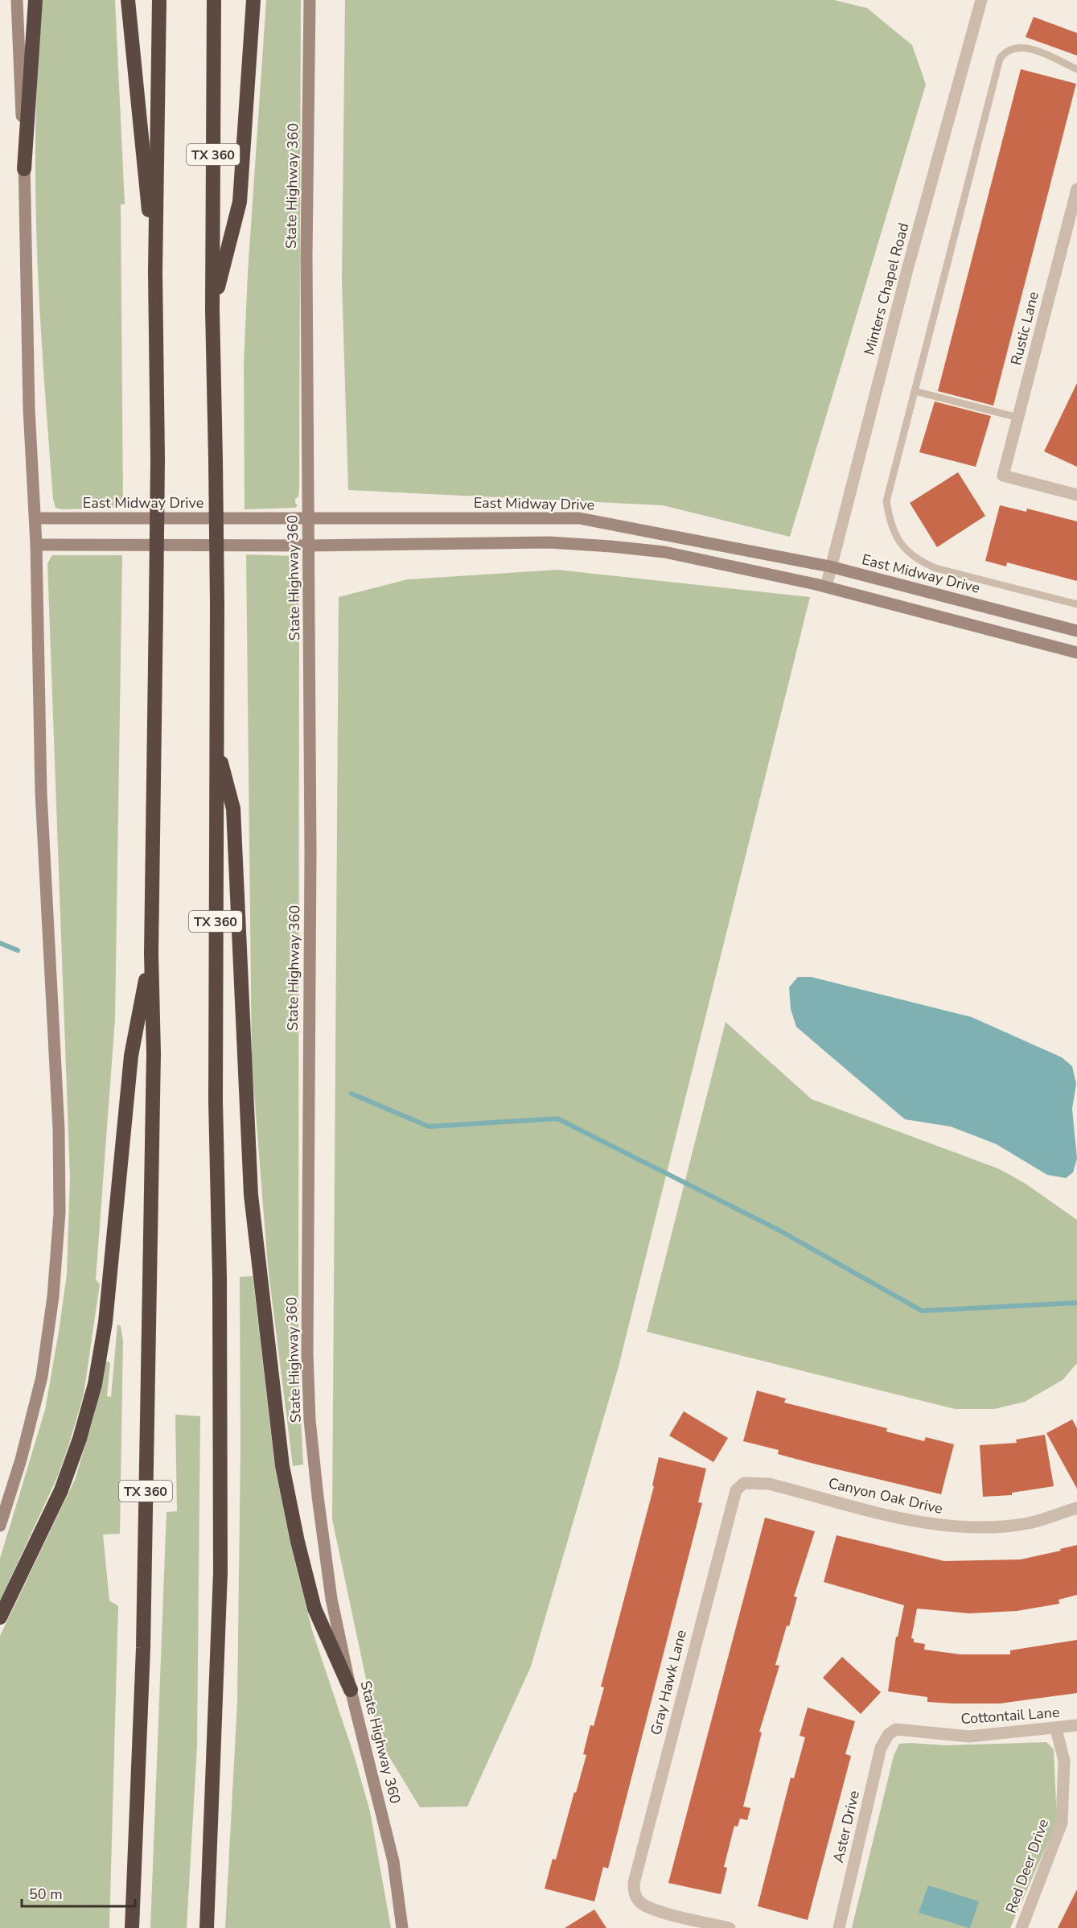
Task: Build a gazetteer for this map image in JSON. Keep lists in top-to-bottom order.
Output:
{
  "streets": {
    "highway": ["TX 360"],
    "main road": ["State Highway 360", "East Midway Drive"],
    "street": [
      "Minters Chapel Road",
      "Rustic Lane",
      "Canyon Oak Drive",
      "Gray Hawk Lane",
      "Cottontail Lane",
      "Aster Drive",
      "Red Deer Drive"
    ]
  },
  "crossings": [
    ["State Highway 360", "East Midway Drive"],
    ["Minters Chapel Road", "East Midway Drive"],
    ["Canyon Oak Drive", "Gray Hawk Lane"],
    ["Cottontail Lane", "Aster Drive"],
    ["Cottontail Lane", "Red Deer Drive"]
  ],
  "scale_bar": "50 m"
}
